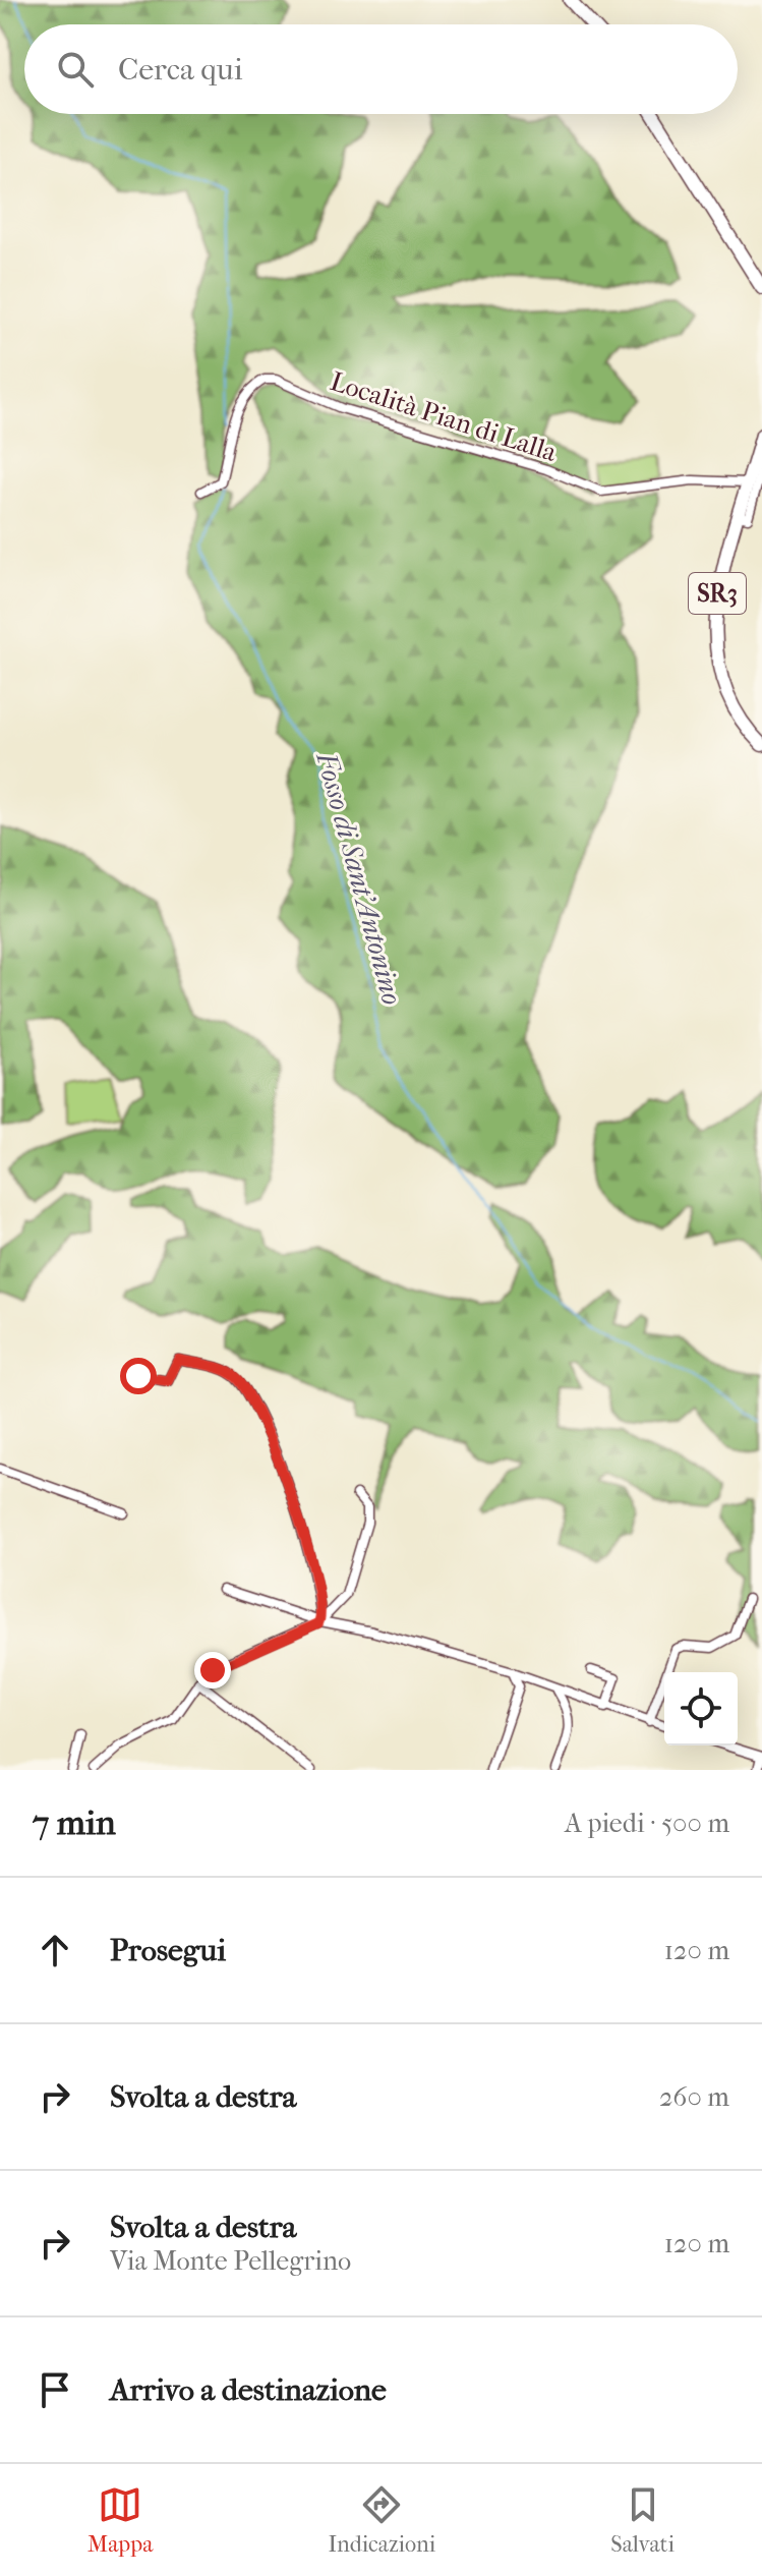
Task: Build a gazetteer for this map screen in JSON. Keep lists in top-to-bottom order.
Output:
{
  "streets": {
    "main road": ["SR3"],
    "street": ["Località Pian di Lalla"]
  },
  "crossings": [
    ["Località Pian di Lalla", "SR3"]
  ],
  "water": ["Fosso di Sant'Antonino"],
  "page": {
    "search": "Cerca qui",
    "heading": ["7 min", "A piedi · 500 m"],
    "list": [
      ["Prosegui", "120 m"],
      ["Svolta a destra", "260 m"],
      ["Svolta a destra", "Via Monte Pellegrino", "120 m"],
      "Arrivo a destinazione"
    ],
    "nav": ["Mappa", "Indicazioni", "Salvati"]
  }
}
